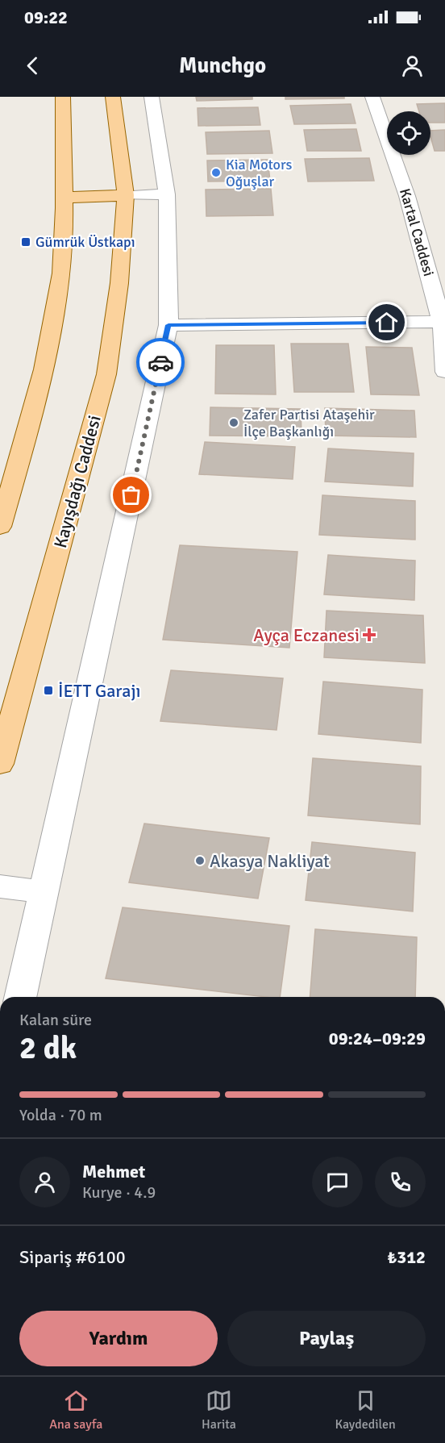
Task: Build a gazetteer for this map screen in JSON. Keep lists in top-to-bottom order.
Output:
{
  "streets": {
    "main road": ["Kayışdağı Caddesi"],
    "street": ["Kartal Caddesi"]
  },
  "places": {
    "other": ["Kia Motors Oğuşlar", "Zafer Partisi Ataşehir İlçe Başkanlığı", "Akasya Nakliyat"],
    "transit": ["Gümrük Üstkapı", "İETT Garajı"],
    "health": ["Ayça Eczanesi"]
  },
  "page": {
    "status": "09:22",
    "header": "Munchgo",
    "heading": ["2 dk", "Kalan süre", "09:24–09:29"],
    "panel": [
      "Mehmet",
      "Kurye · 4.9",
      "Sipariş #6100",
      "₺312"
    ],
    "bar": "Yolda · 70 m",
    "buttons": ["Yardım", "Paylaş"],
    "tabs": ["Ana sayfa", "Harita", "Kaydedilen"]
  }
}
